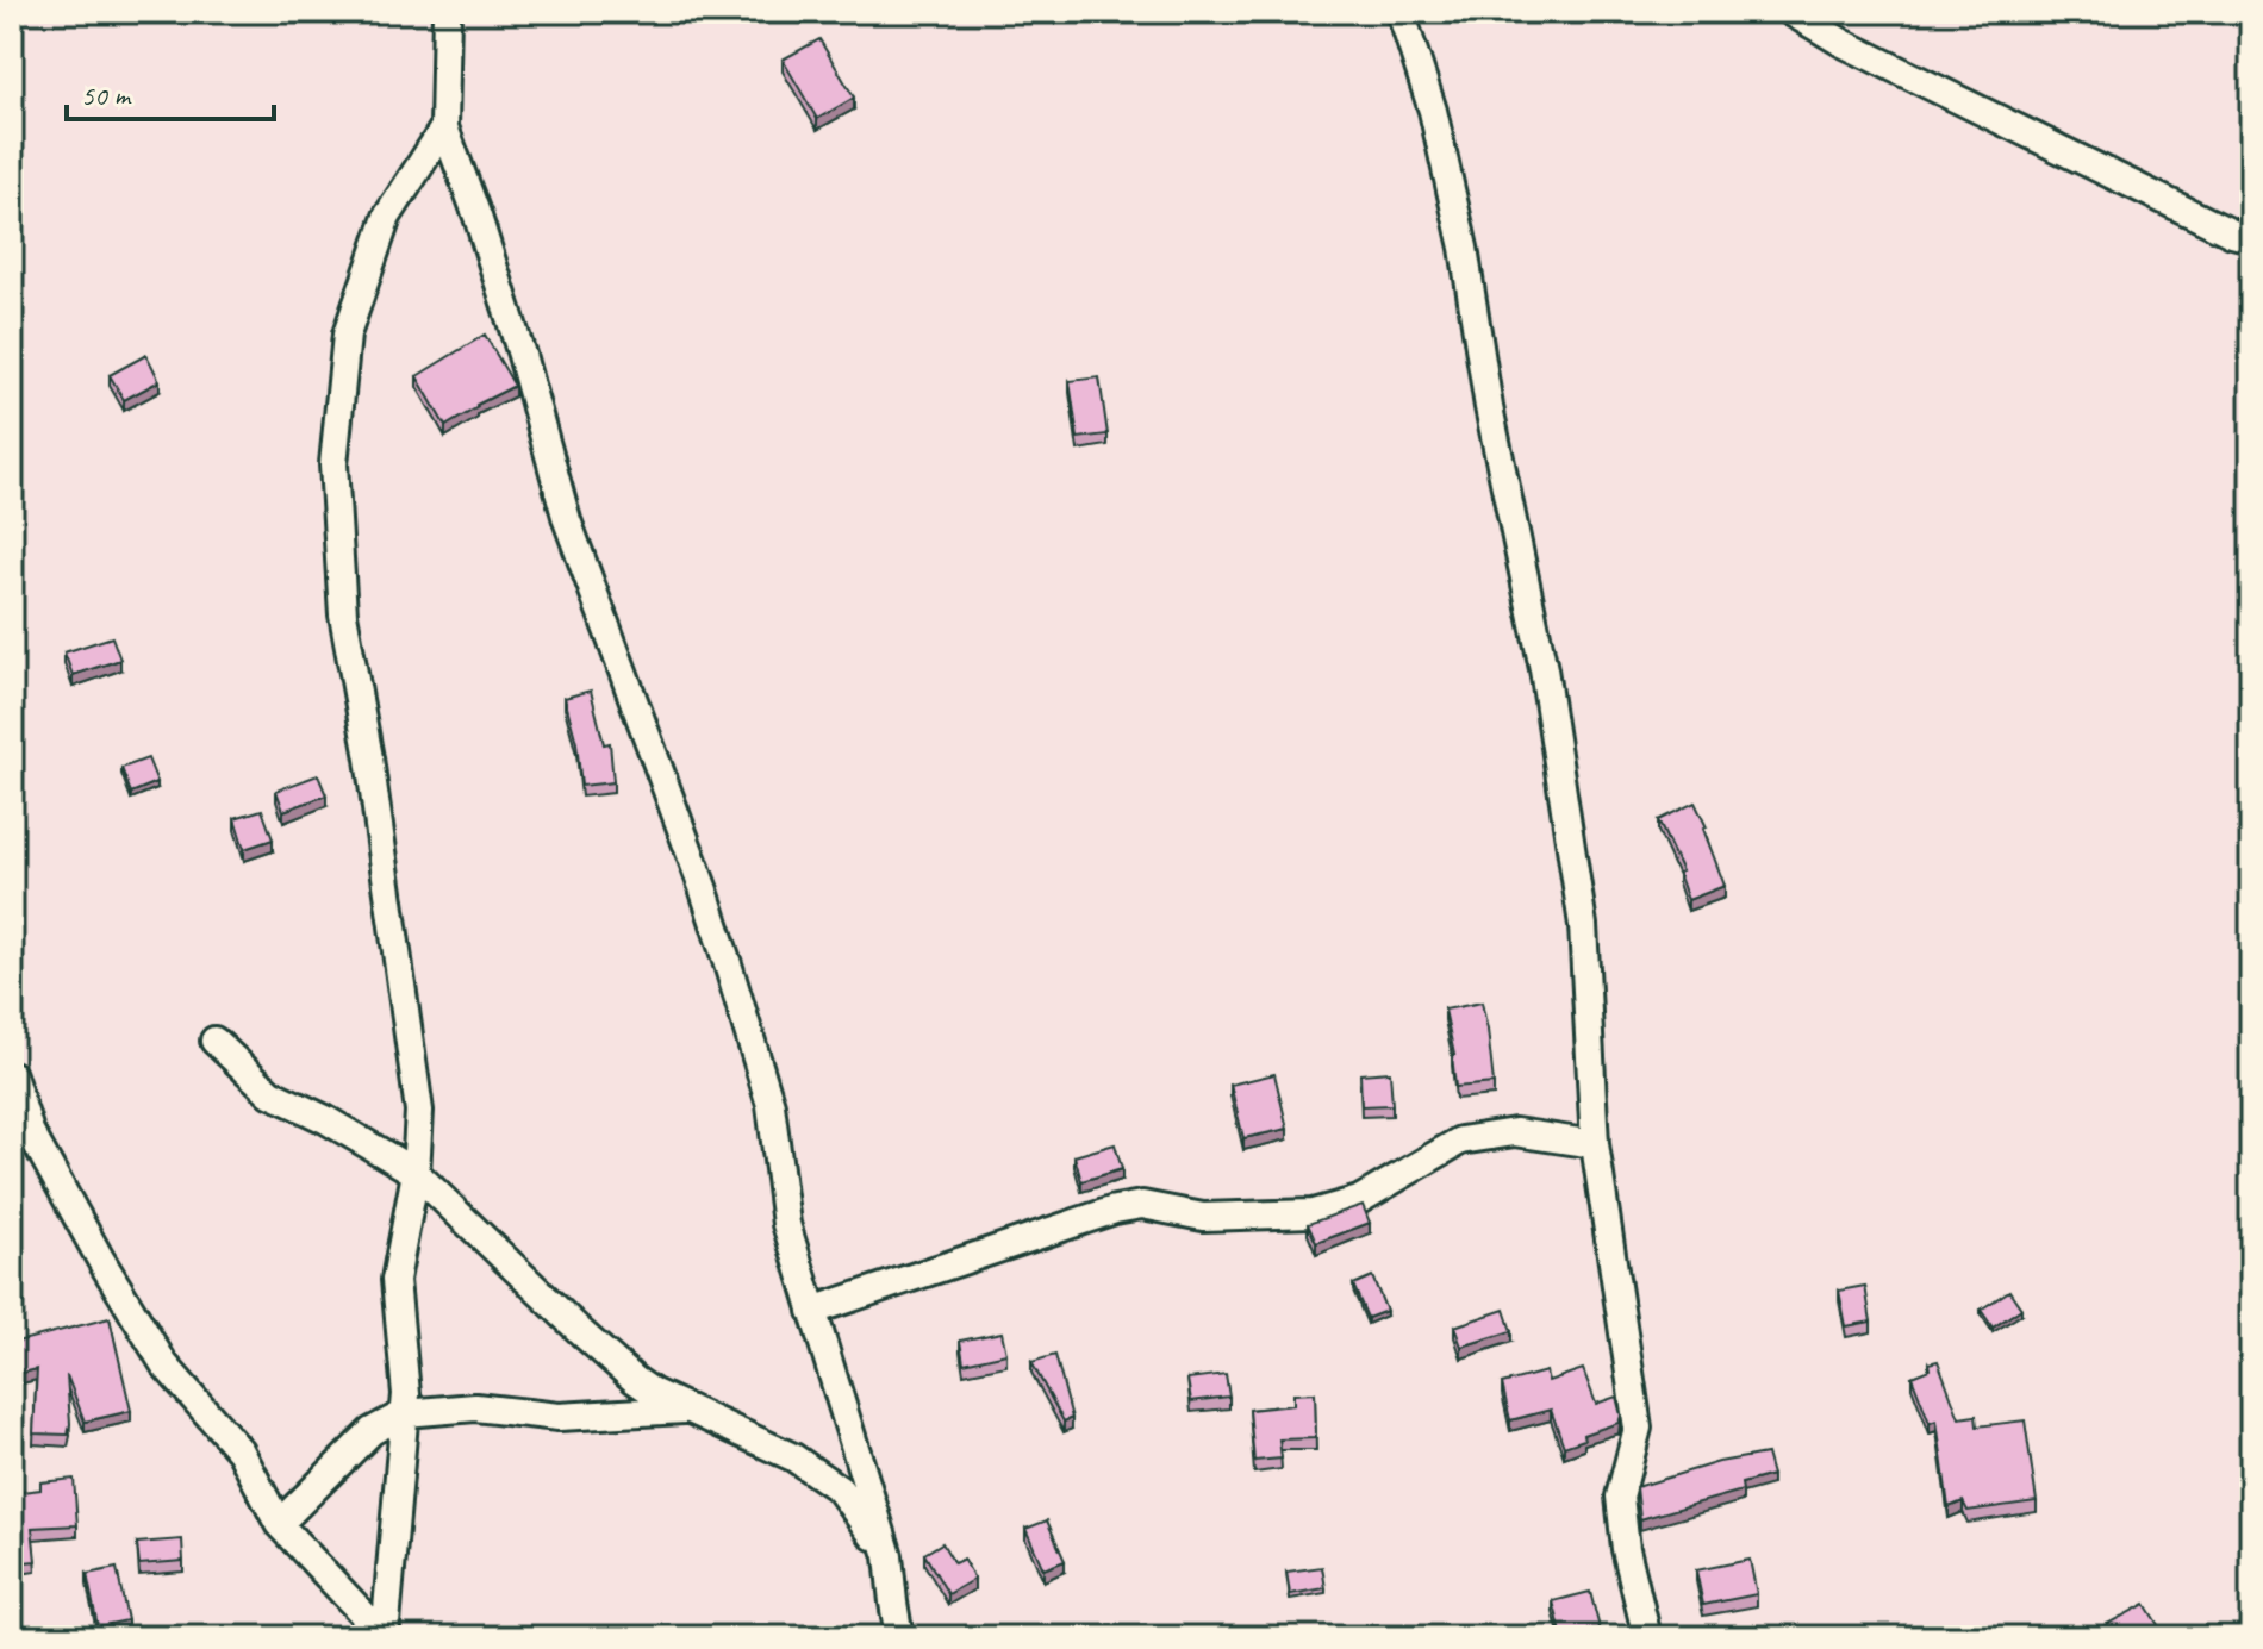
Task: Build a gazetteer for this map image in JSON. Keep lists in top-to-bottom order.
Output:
{
  "scale_bar": "50 m"
}
